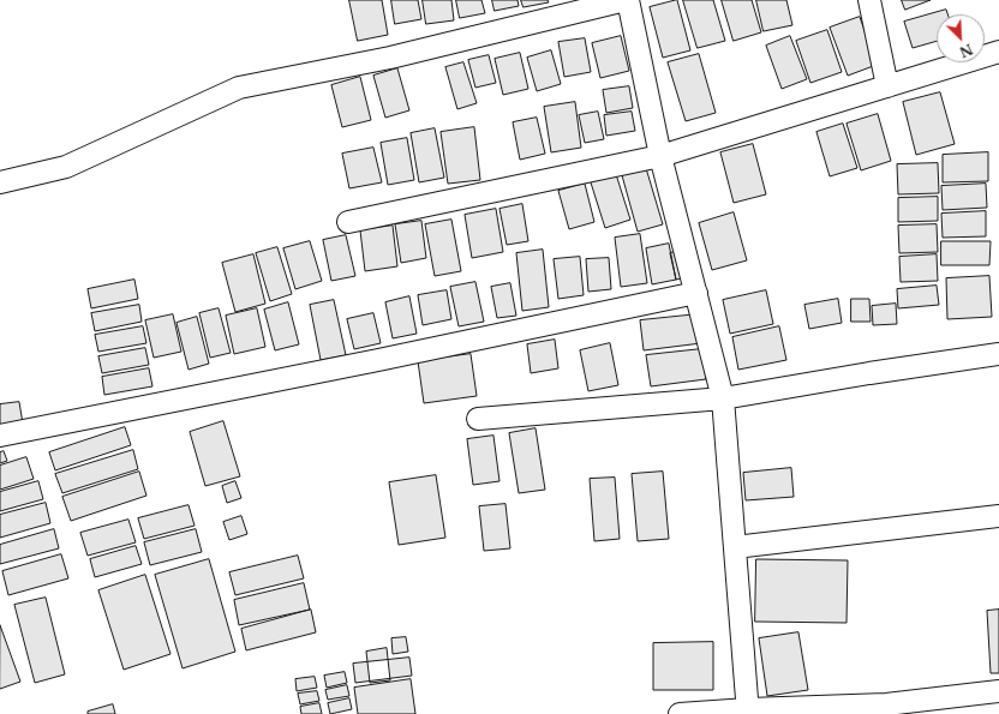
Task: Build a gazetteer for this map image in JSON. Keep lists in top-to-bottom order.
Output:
{
  "north": "bottom right"
}
